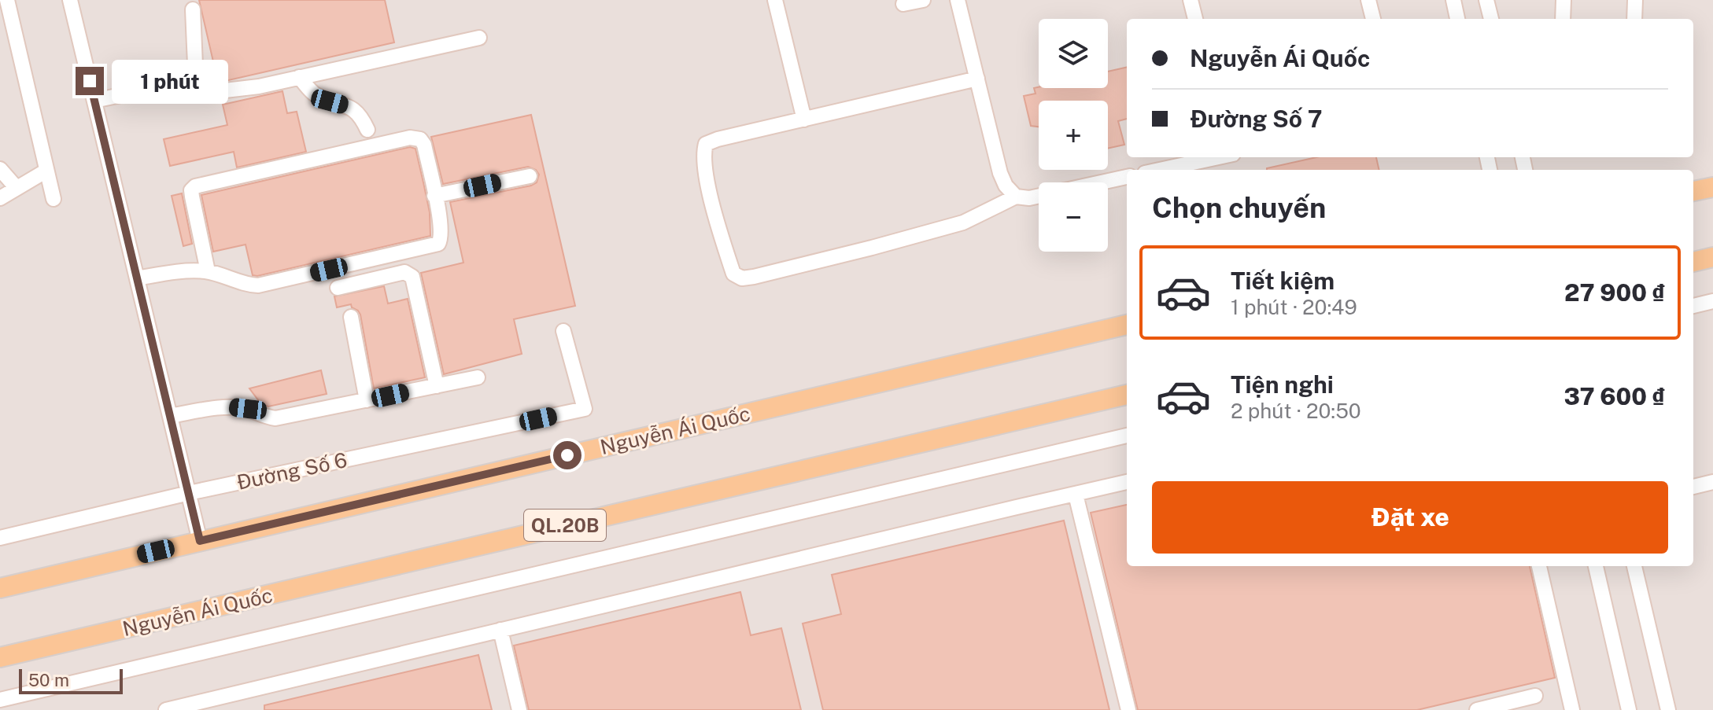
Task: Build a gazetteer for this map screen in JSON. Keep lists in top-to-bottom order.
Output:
{
  "streets": {
    "main road": ["Nguyễn Ái Quốc", "QL.20B"],
    "street": ["Đường Số 6"]
  },
  "scale_bar": "50 m",
  "page": {
    "map_buttons": ["+", "−"],
    "banner": ["Nguyễn Ái Quốc", "Đường Số 7"],
    "bubble": "1 phút",
    "heading": "Chọn chuyến",
    "list": [
      {
        "name": "Tiết kiệm",
        "note": "1 phút · 20:49",
        "value": "27 900 ₫"
      },
      {
        "name": "Tiện nghi",
        "note": "2 phút · 20:50",
        "value": "37 600 ₫"
      }
    ],
    "buttons": "Đặt xe",
    "scale": "50 m"
  }
}
